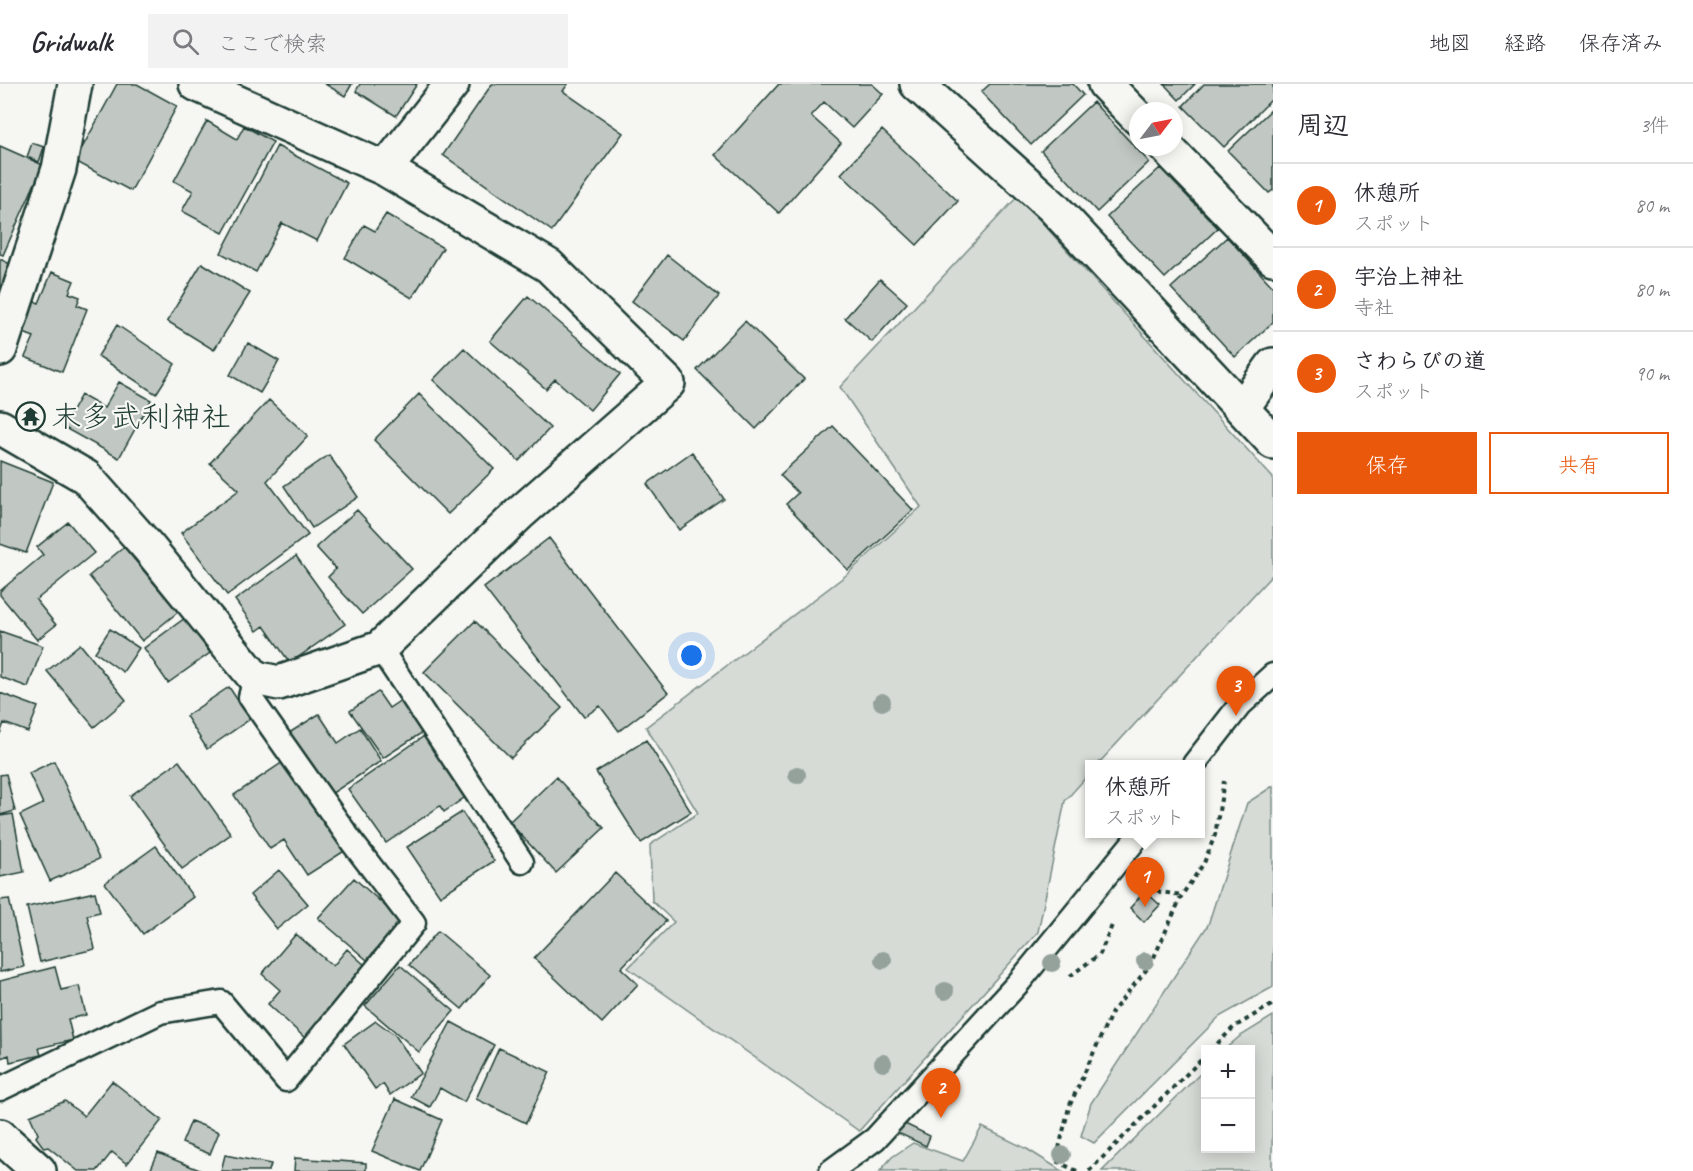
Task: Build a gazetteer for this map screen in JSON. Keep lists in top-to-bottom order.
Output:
{
  "places": {
    "temple": ["末多武利神社"]
  },
  "north": "top right",
  "page": {
    "header": "Gridwalk",
    "search": "ここで検索",
    "nav": ["地図", "経路", "保存済み"],
    "heading": ["周辺", "3件"],
    "list": [
      {
        "mark": "1",
        "name": "休憩所",
        "note": "スポット",
        "value": "80 m"
      },
      {
        "mark": "2",
        "name": "宇治上神社",
        "note": "寺社",
        "value": "80 m"
      },
      {
        "mark": "3",
        "name": "さわらびの道",
        "note": "スポット",
        "value": "90 m"
      }
    ],
    "buttons": ["保存", "共有"],
    "pins": ["3", "1", "2"],
    "popup": ["休憩所", "スポット"],
    "map_buttons": ["+", "−"]
  }
}
